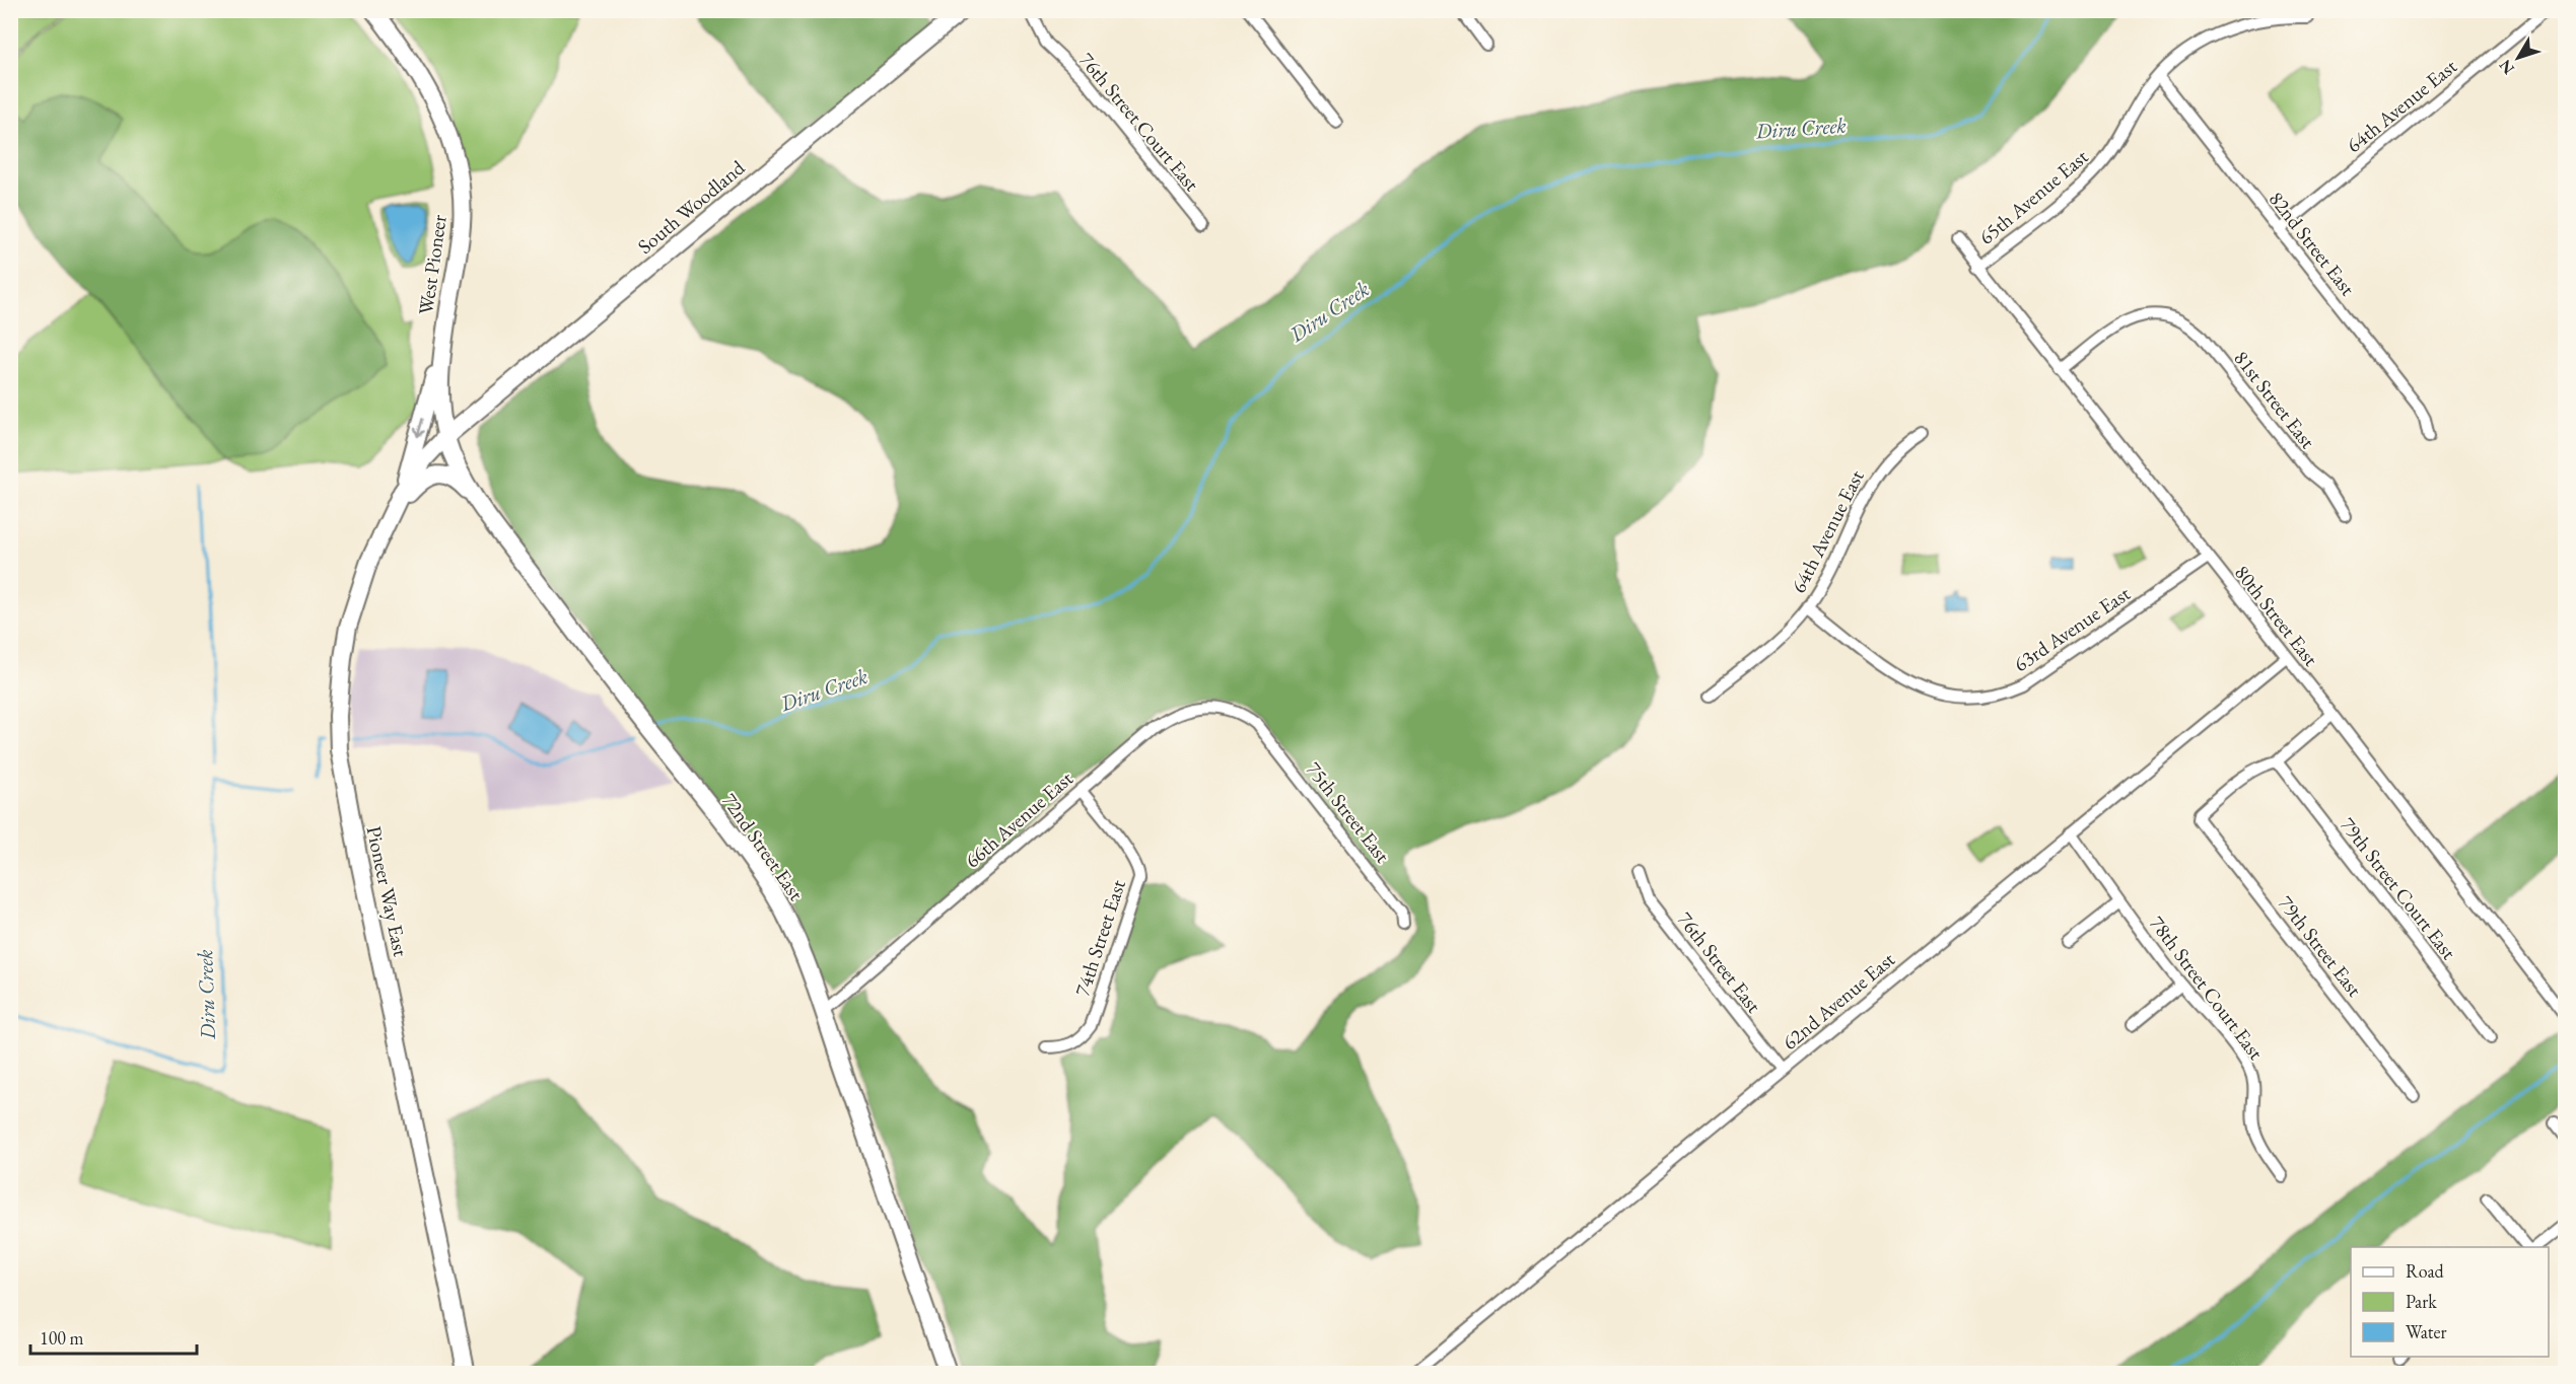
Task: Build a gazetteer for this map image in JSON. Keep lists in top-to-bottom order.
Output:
{
  "streets": {
    "main road": [
      "South Woodland",
      "West Pioneer",
      "72nd Street East",
      "Pioneer Way East"
    ],
    "street": [
      "64th Avenue East",
      "76th Street Court East",
      "65th Avenue East",
      "82nd Street East",
      "81st Street East",
      "80th Street East",
      "63rd Avenue East",
      "75th Street East",
      "66th Avenue East",
      "79th Street Court East",
      "74th Street East",
      "79th Street East",
      "76th Street East",
      "78th Street Court East",
      "62nd Avenue East"
    ]
  },
  "crossings": [
    ["64th Avenue East", "82nd Street East"],
    ["64th Avenue East", "63rd Avenue East"],
    ["65th Avenue East", "82nd Street East"],
    ["65th Avenue East", "80th Street East"],
    ["South Woodland", "West Pioneer"],
    ["South Woodland", "72nd Street East"],
    ["South Woodland", "Pioneer Way East"],
    ["West Pioneer", "72nd Street East"],
    ["West Pioneer", "Pioneer Way East"],
    ["81st Street East", "80th Street East"],
    ["80th Street East", "63rd Avenue East"],
    ["80th Street East", "62nd Avenue East"],
    ["75th Street East", "66th Avenue East"],
    ["66th Avenue East", "72nd Street East"],
    ["66th Avenue East", "74th Street East"],
    ["72nd Street East", "Pioneer Way East"],
    ["79th Street Court East", "79th Street East"],
    ["76th Street East", "62nd Avenue East"],
    ["78th Street Court East", "62nd Avenue East"]
  ],
  "water": ["Diru Creek"],
  "legend": ["Road", "Park", "Water"],
  "scale_bar": "100 m",
  "north": "bottom left"
}
